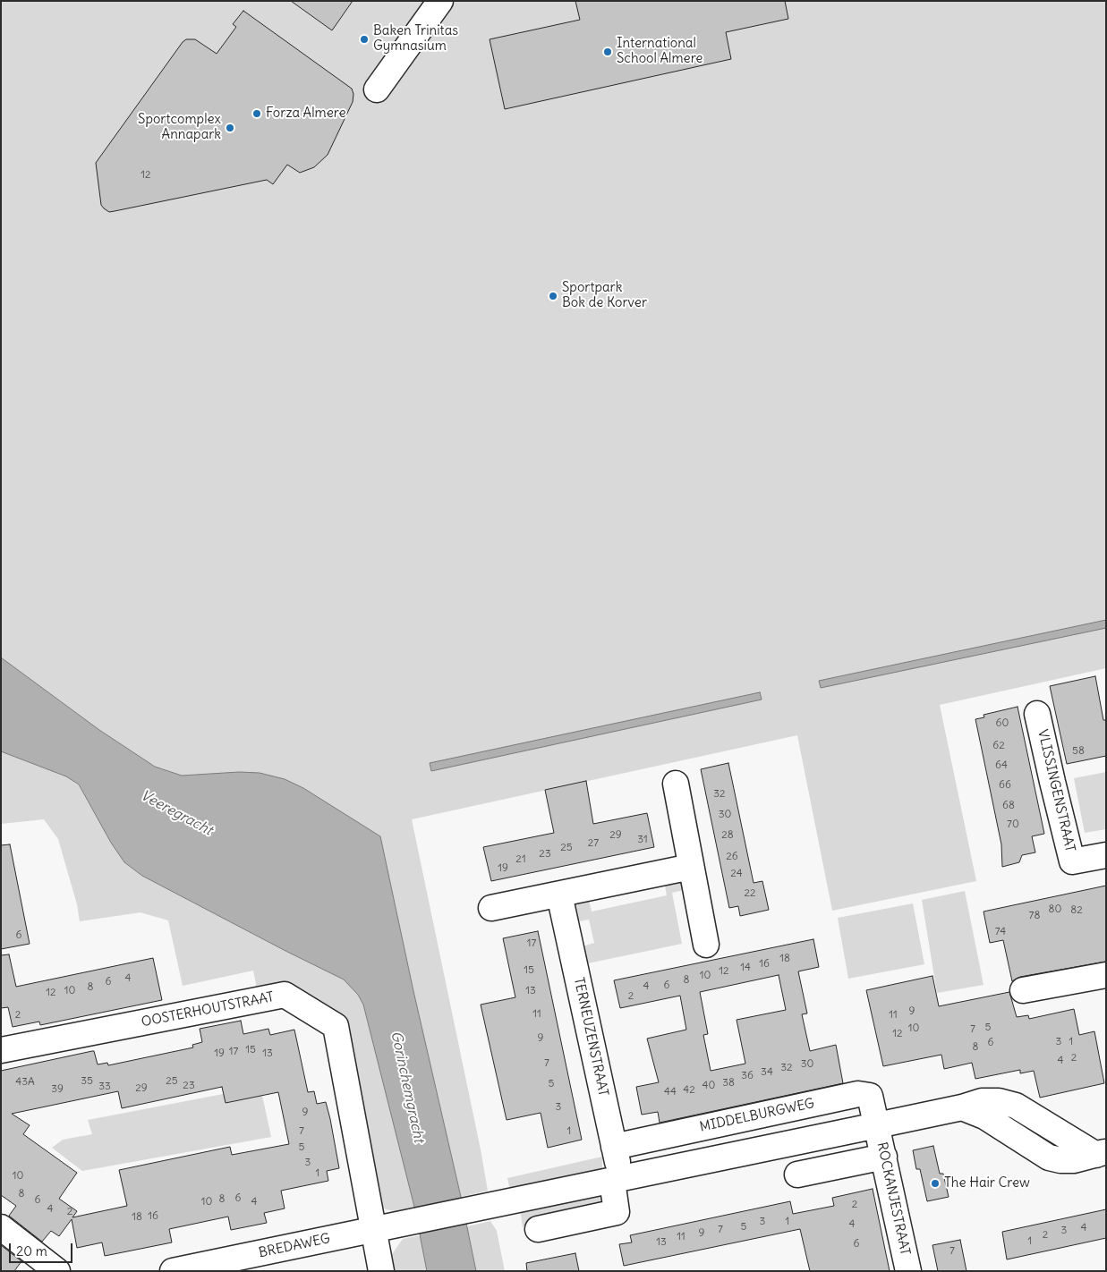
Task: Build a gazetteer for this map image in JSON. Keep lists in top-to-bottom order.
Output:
{
  "streets": {
    "street": [
      "VLISSINGENSTRAAT",
      "OOSTERHOUTSTRAAT",
      "TERNEUZENSTRAAT",
      "MIDDELBURGWEG",
      "ROCKANJESTRAAT",
      "BREDAWEG"
    ]
  },
  "crossings": [
    ["OOSTERHOUTSTRAAT", "BREDAWEG"],
    ["TERNEUZENSTRAAT", "MIDDELBURGWEG"],
    ["TERNEUZENSTRAAT", "BREDAWEG"],
    ["MIDDELBURGWEG", "ROCKANJESTRAAT"]
  ],
  "water": ["Veeregracht", "Gorinchemgracht"],
  "places": [
    "Baken Trinitas Gymnasium",
    "International School Almere",
    "Forza Almere",
    "Sportcomplex Annapark",
    "Sportpark Bok de Korver",
    "The Hair Crew"
  ],
  "house_numbers": [
    "12",
    "60",
    "62",
    "58",
    "64",
    "66",
    "32",
    "68",
    "30",
    "70",
    "29",
    "28",
    "31",
    "27",
    "25",
    "23",
    "26",
    "21",
    "19",
    "24",
    "22",
    "80",
    "82",
    "78",
    "74",
    "6",
    "17",
    "18",
    "16",
    "14",
    "15",
    "12",
    "10",
    "4",
    "8",
    "6",
    "6",
    "4",
    "8",
    "10",
    "13",
    "12",
    "2",
    "9",
    "11",
    "2",
    "11",
    "5",
    "10",
    "7",
    "12",
    "9",
    "3",
    "1",
    "6",
    "8",
    "15",
    "17",
    "19",
    "13",
    "2",
    "4",
    "7",
    "30",
    "32",
    "34",
    "36",
    "35",
    "25",
    "43A",
    "38",
    "5",
    "23",
    "40",
    "33",
    "29",
    "39",
    "42",
    "44",
    "3",
    "9",
    "7",
    "1",
    "5",
    "3",
    "1",
    "10",
    "8",
    "6",
    "8",
    "6",
    "10",
    "4",
    "2",
    "4",
    "2",
    "16",
    "18",
    "3",
    "1",
    "4",
    "5",
    "4",
    "7",
    "3",
    "9",
    "2",
    "11",
    "1",
    "13",
    "6",
    "7"
  ],
  "scale_bar": "20 m"
}
